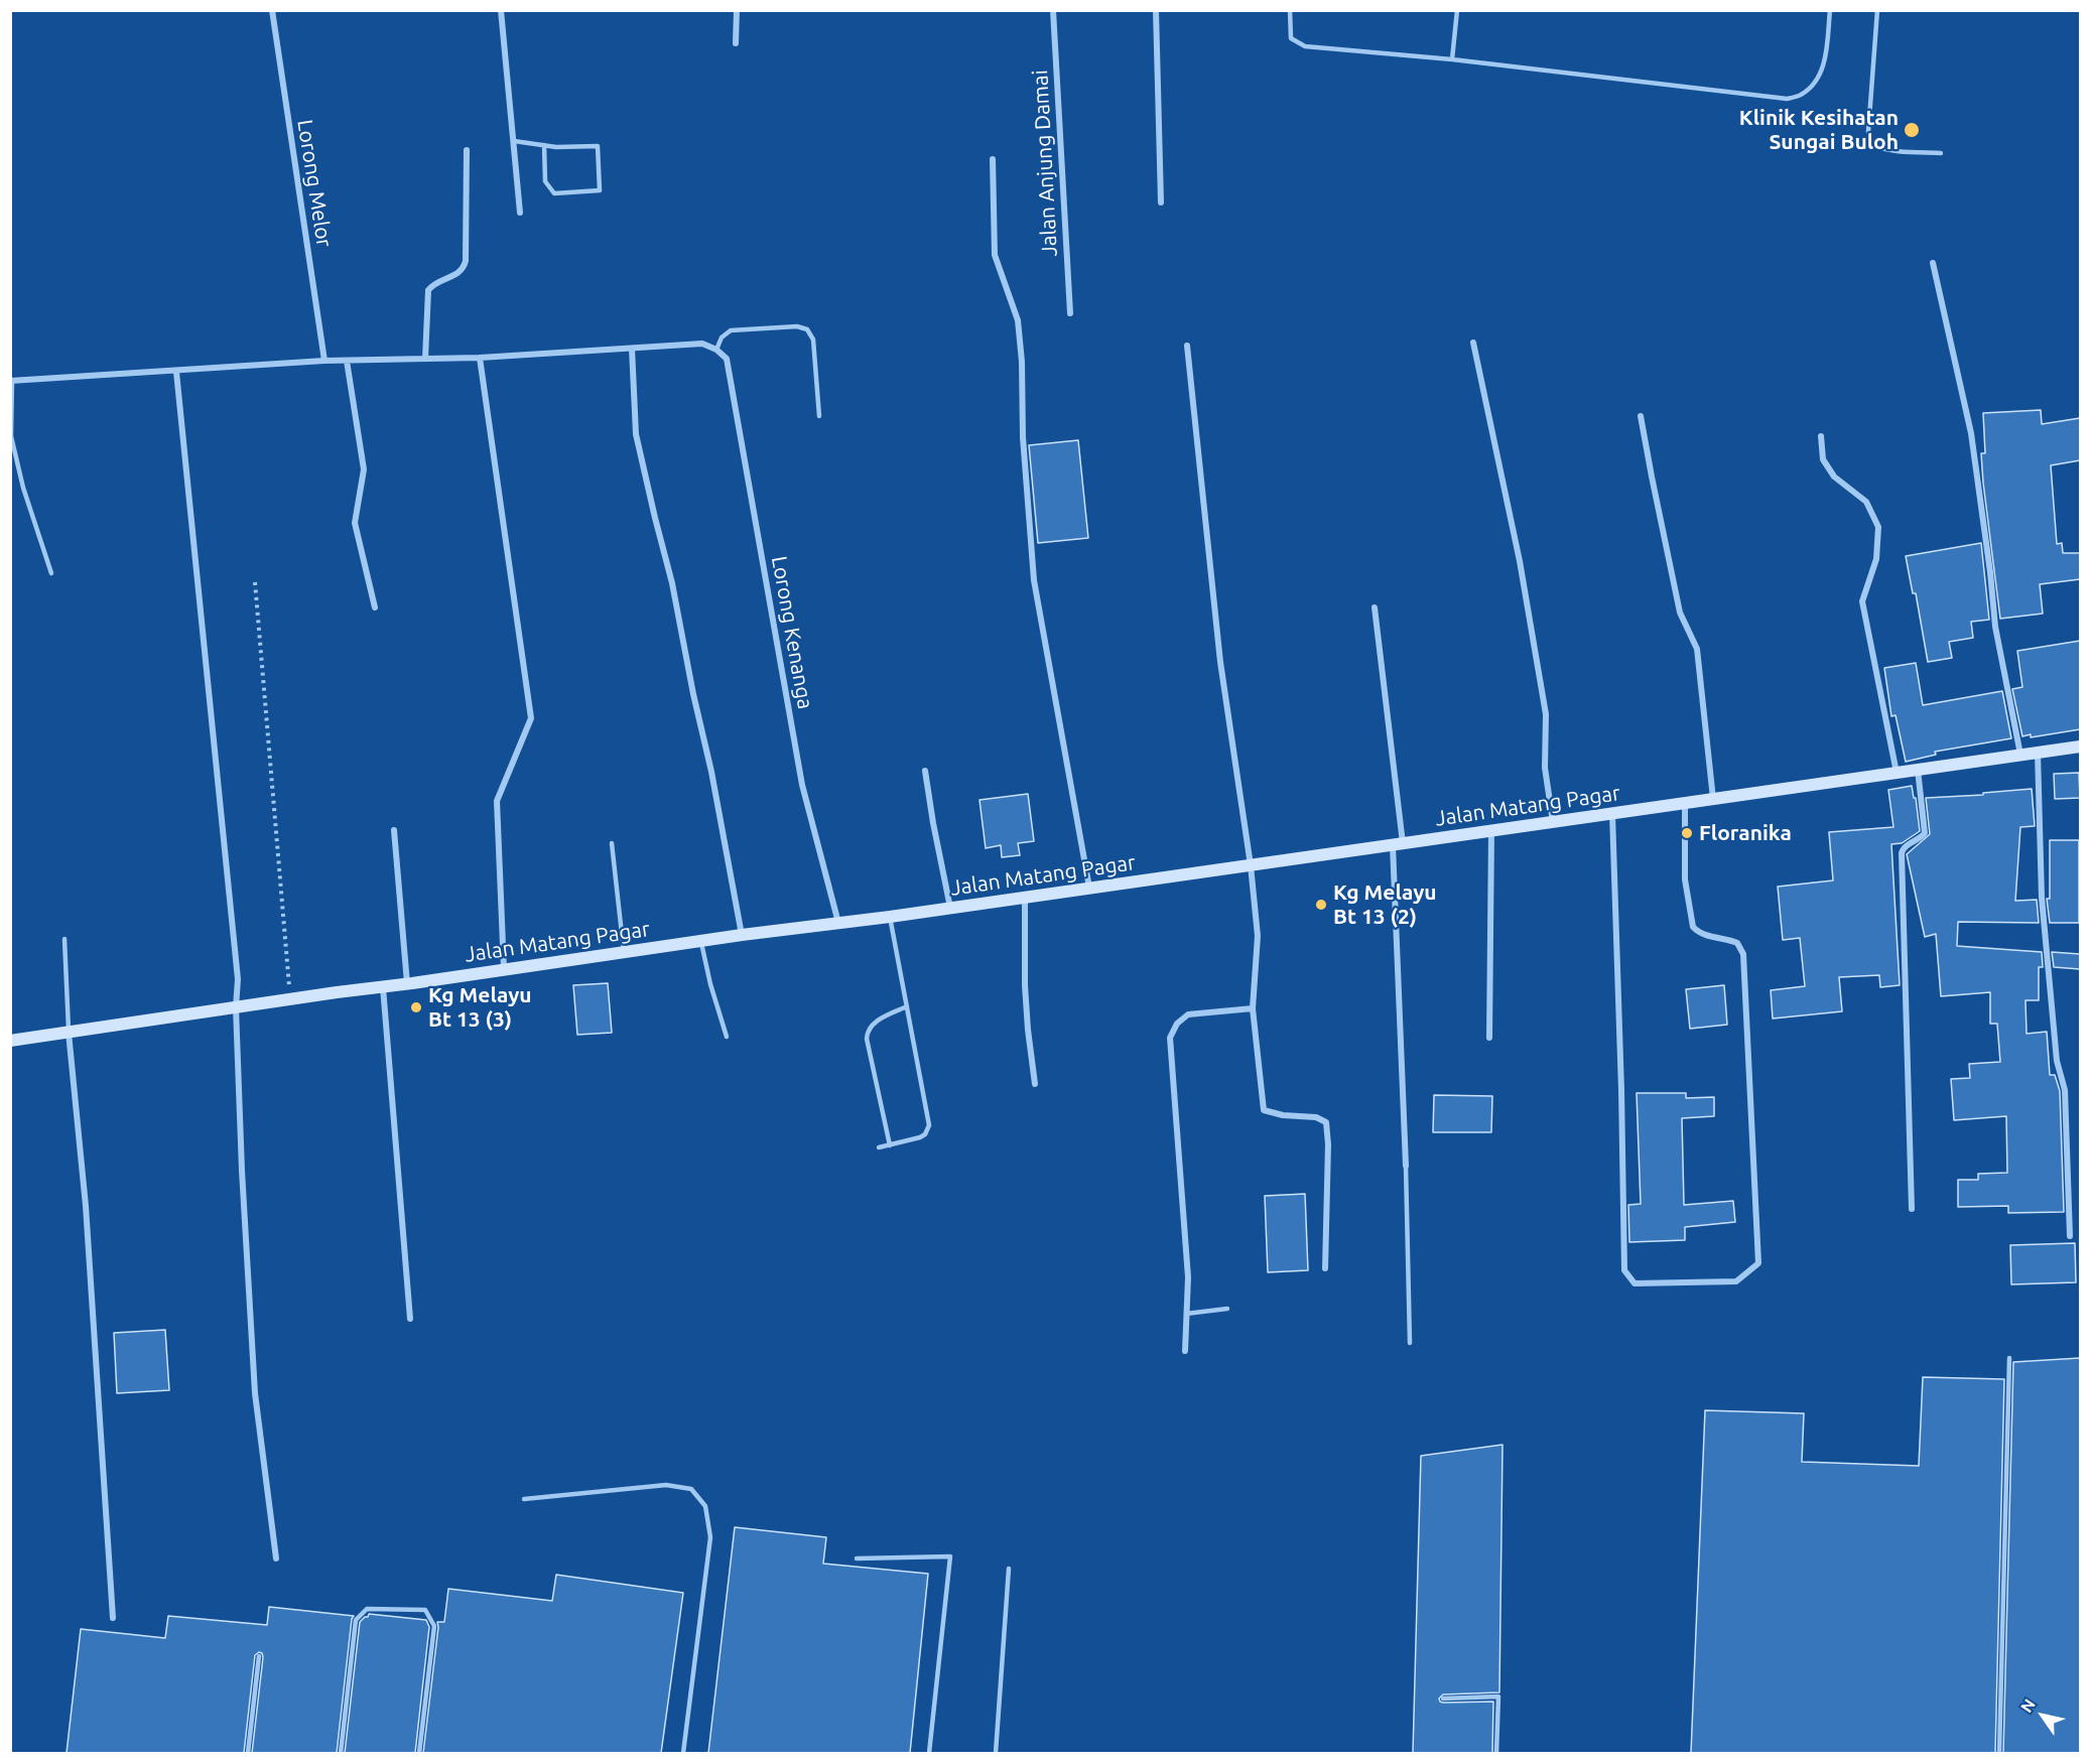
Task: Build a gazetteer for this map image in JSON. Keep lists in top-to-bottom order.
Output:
{
  "streets": {
    "main road": ["Jalan Matang Pagar"],
    "street": ["Jalan Anjung Damai", "Lorong Melor", "Lorong Kenanga"]
  },
  "crossings": [
    ["Lorong Kenanga", "Jalan Matang Pagar"]
  ],
  "places": [
    "Klinik Kesihatan Sungai Buloh",
    "Floranika",
    "Kg Melayu Bt 13 (2)",
    "Kg Melayu Bt 13 (3)"
  ],
  "north": "top left"
}
